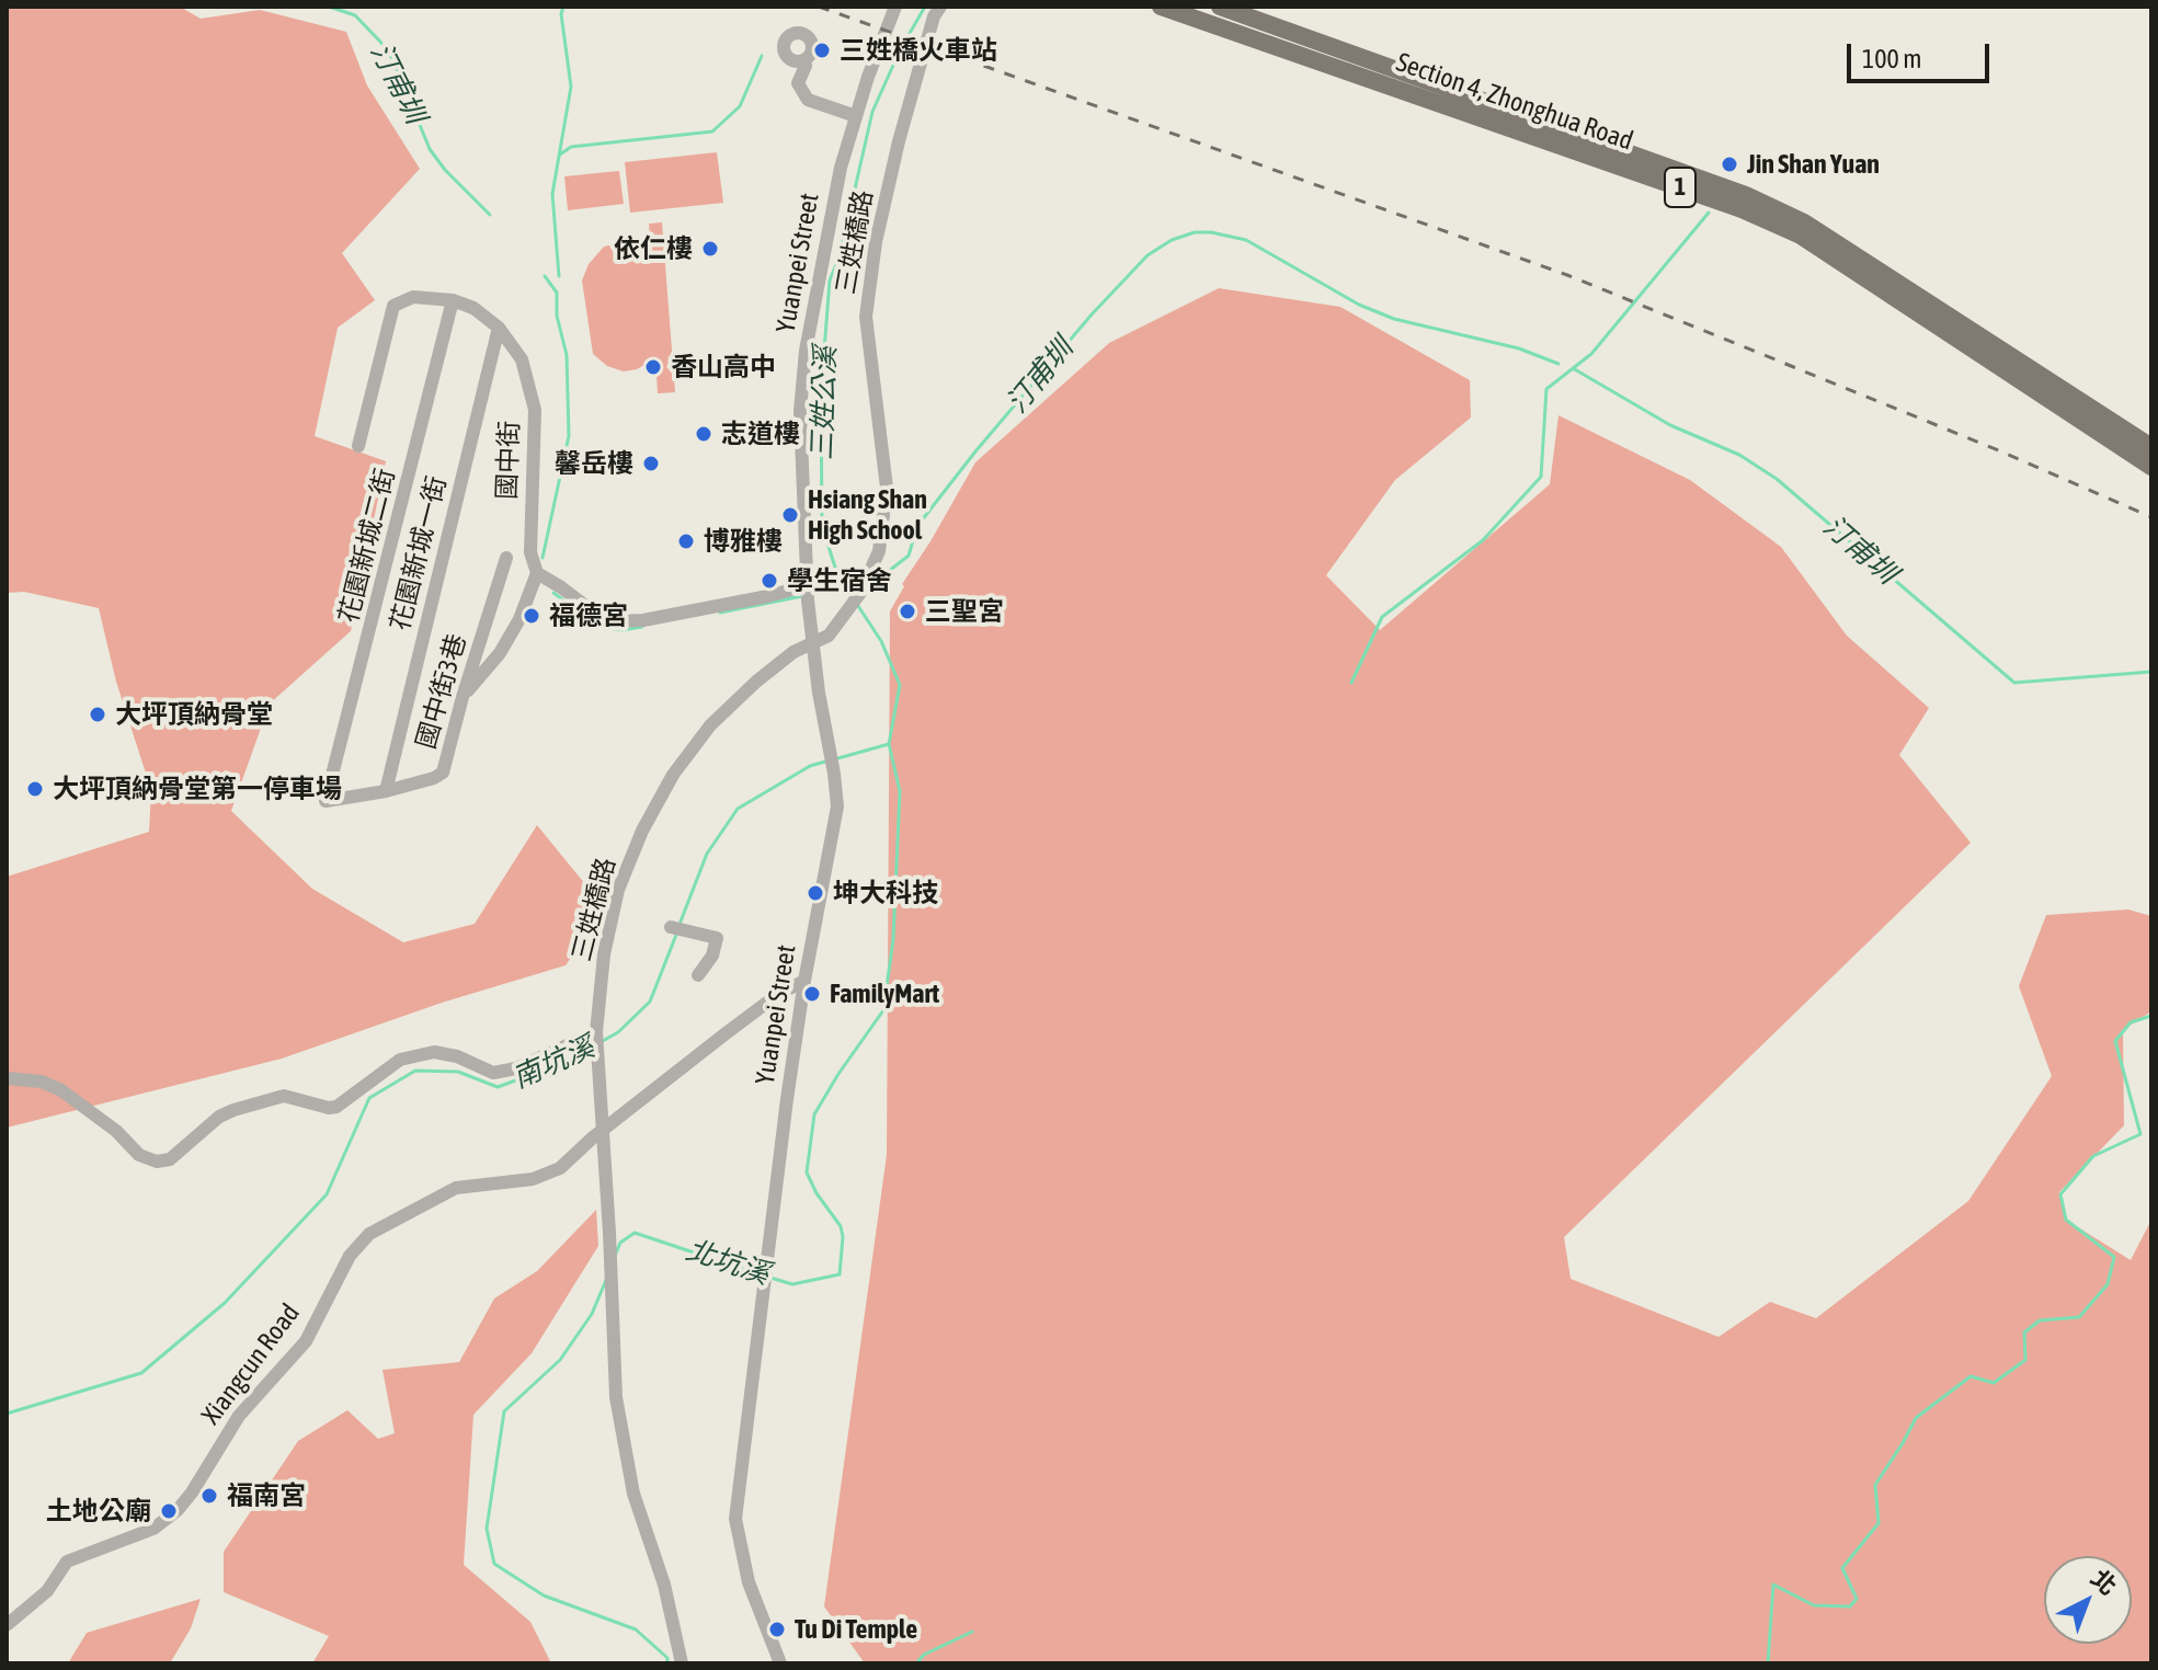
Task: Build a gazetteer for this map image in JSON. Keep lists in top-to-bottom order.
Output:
{
  "streets": {
    "main road": ["Section 4, Zhonghua Road", "1"],
    "street": [
      "三姓橋路",
      "Yuanpei Street",
      "國中街",
      "花園新城二街",
      "花園新城一街",
      "國中街3巷",
      "Xiangcun Road"
    ]
  },
  "crossings": [
    ["三姓橋路", "Yuanpei Street"],
    ["三姓橋路", "Xiangcun Road"],
    ["Yuanpei Street", "Xiangcun Road"],
    ["國中街", "花園新城二街"],
    ["國中街", "花園新城一街"],
    ["花園新城二街", "國中街3巷"],
    ["花園新城一街", "國中街3巷"]
  ],
  "water": [
    "汀甫圳",
    "三姓公溪",
    "南坑溪",
    "北坑溪"
  ],
  "places": [
    "三姓橋火車站",
    "Jin Shan Yuan",
    "依仁樓",
    "香山高中",
    "志道樓",
    "馨岳樓",
    "Hsiang Shan High School",
    "博雅樓",
    "學生宿舍",
    "三聖宮",
    "福德宮",
    "大坪頂納骨堂",
    "大坪頂納骨堂第一停車場",
    "坤大科技",
    "FamilyMart",
    "福南宮",
    "土地公廟",
    "Tu Di Temple"
  ],
  "scale_bar": "100 m",
  "north": "top right"
}
